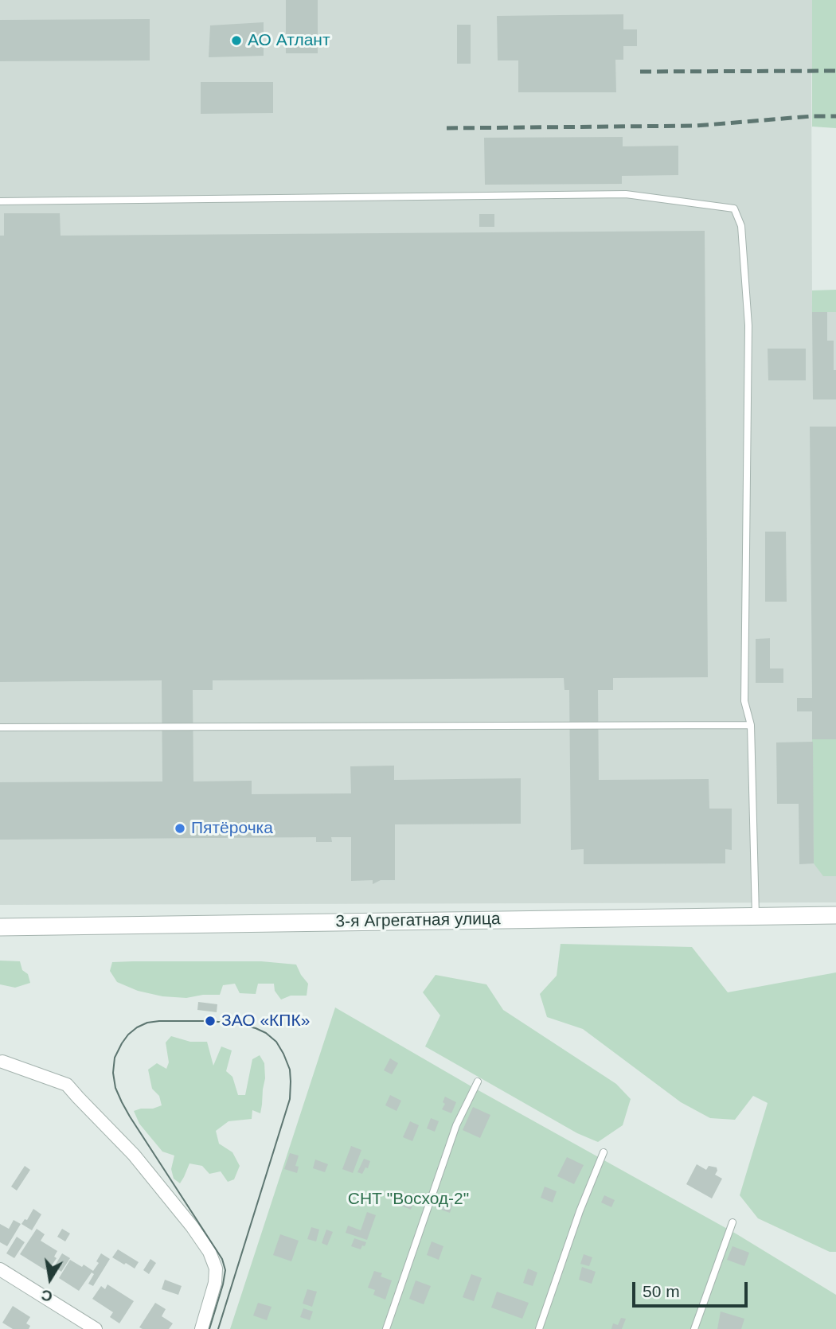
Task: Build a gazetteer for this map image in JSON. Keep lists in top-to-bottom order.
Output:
{
  "streets": {
    "street": ["3-я Агрегатная улица"]
  },
  "parks": ["СНТ \"Восход-2\""],
  "places": ["АО Атлант", "Пятёрочка", "ЗАО «КПК»"],
  "scale_bar": "50 m",
  "north": "bottom"
}
